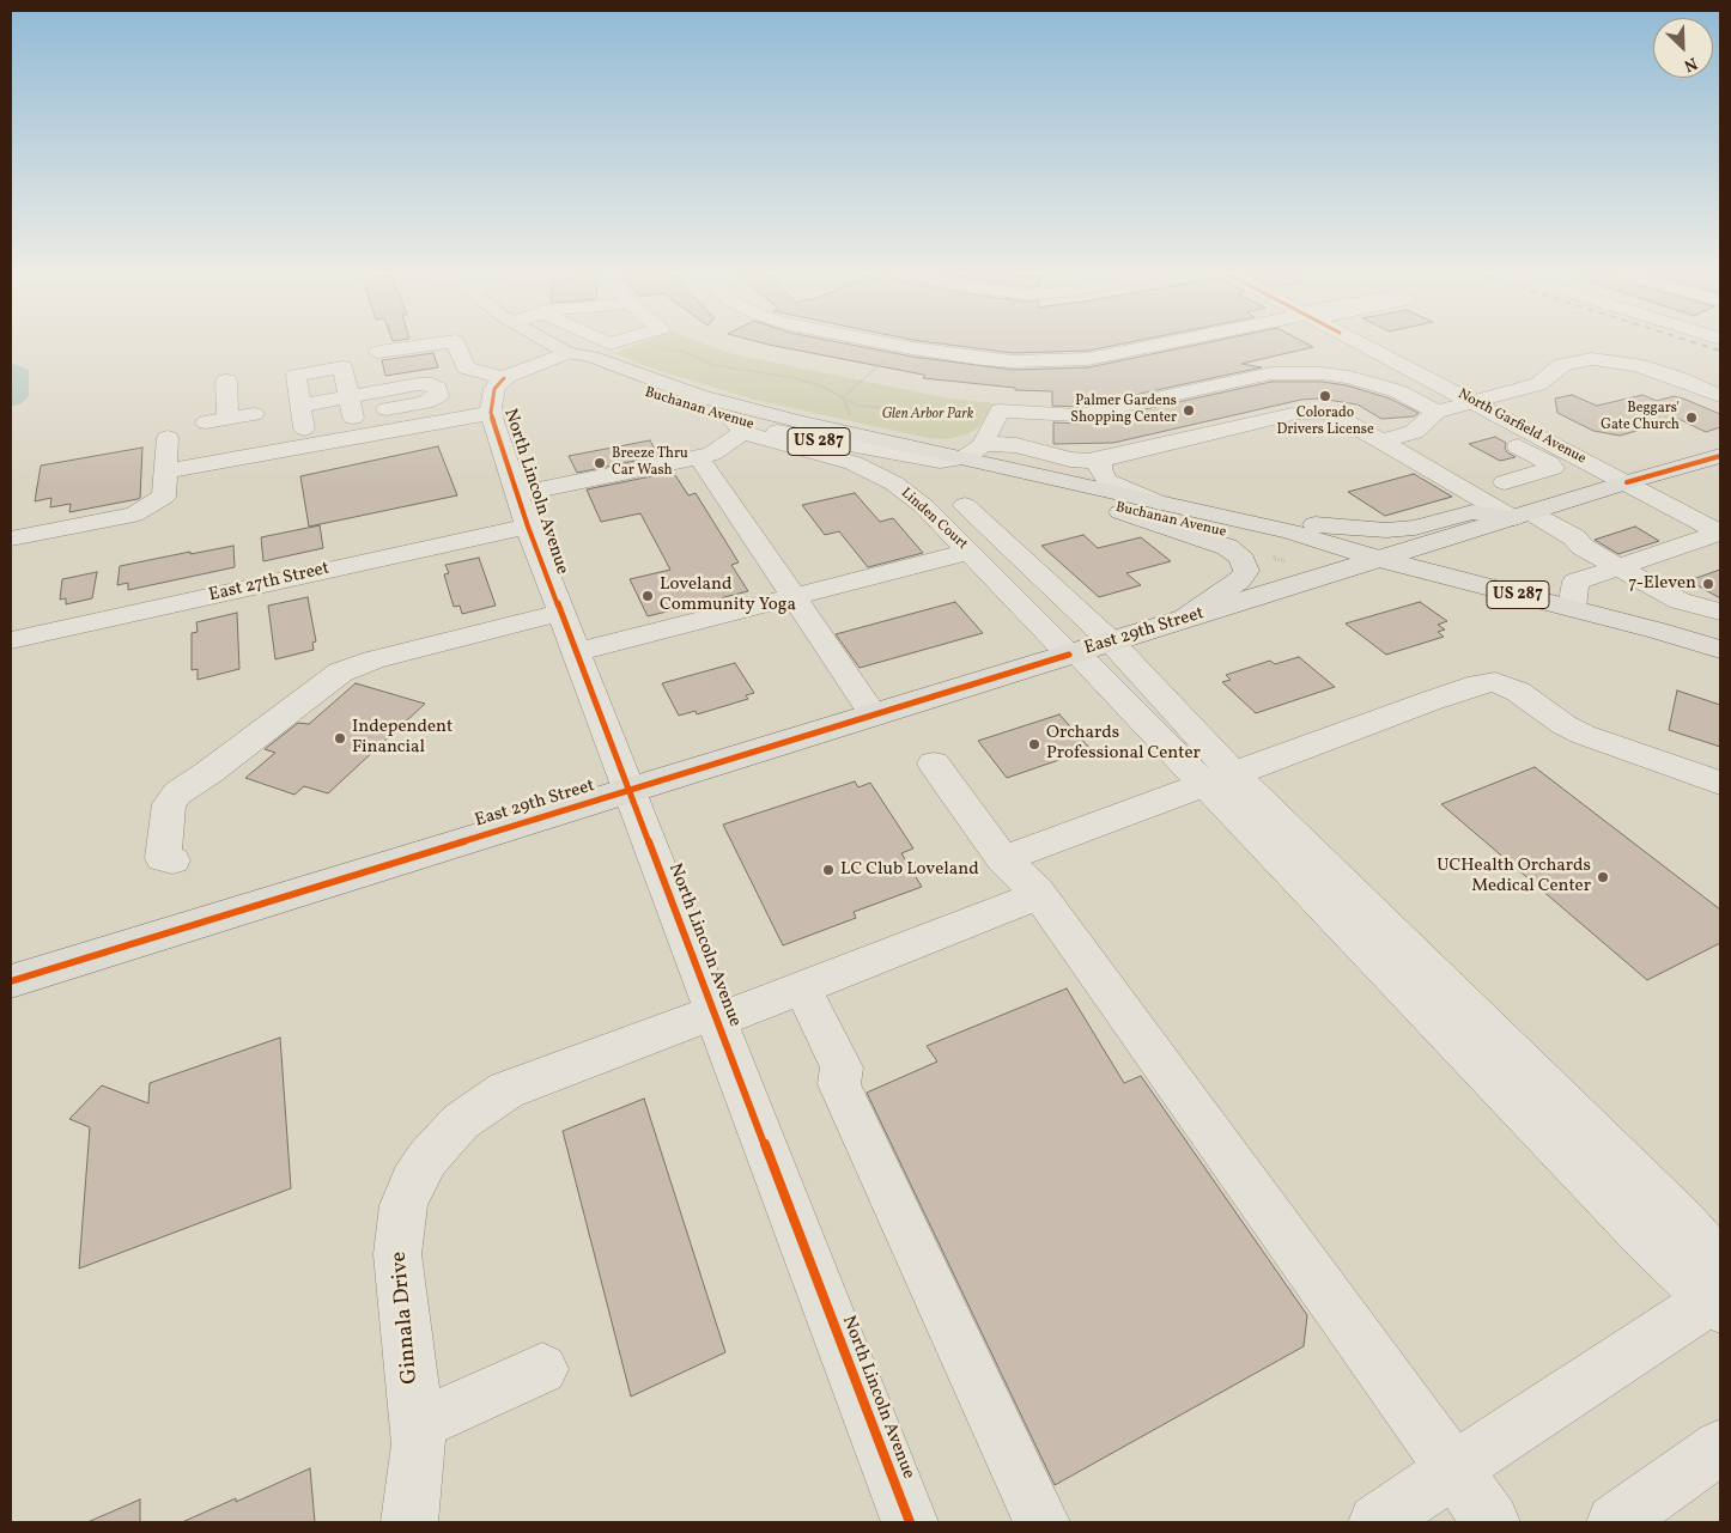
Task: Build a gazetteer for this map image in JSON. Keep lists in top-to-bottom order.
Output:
{
  "streets": {
    "main road": ["Buchanan Avenue", "US 287", "East 29th Street"],
    "street": [
      "North Garfield Avenue",
      "North Lincoln Avenue",
      "Linden Court",
      "East 27th Street",
      "Ginnala Drive"
    ]
  },
  "crossings": [
    ["Buchanan Avenue", "US 287"],
    ["Buchanan Avenue", "Linden Court"],
    ["Buchanan Avenue", "East 29th Street"],
    ["North Garfield Avenue", "East 29th Street"],
    ["North Lincoln Avenue", "East 27th Street"],
    ["North Lincoln Avenue", "East 29th Street"],
    ["North Lincoln Avenue", "Ginnala Drive"],
    ["Linden Court", "East 29th Street"]
  ],
  "parks": ["Glen Arbor Park"],
  "places": [
    "Colorado Drivers License",
    "Palmer Gardens Shopping Center",
    "Beggars' Gate Church",
    "Breeze Thru Car Wash",
    "7-Eleven",
    "Loveland Community Yoga",
    "Independent Financial",
    "Orchards Professional Center",
    "LC Club Loveland",
    "UCHealth Orchards Medical Center"
  ],
  "north": "bottom right"
}
